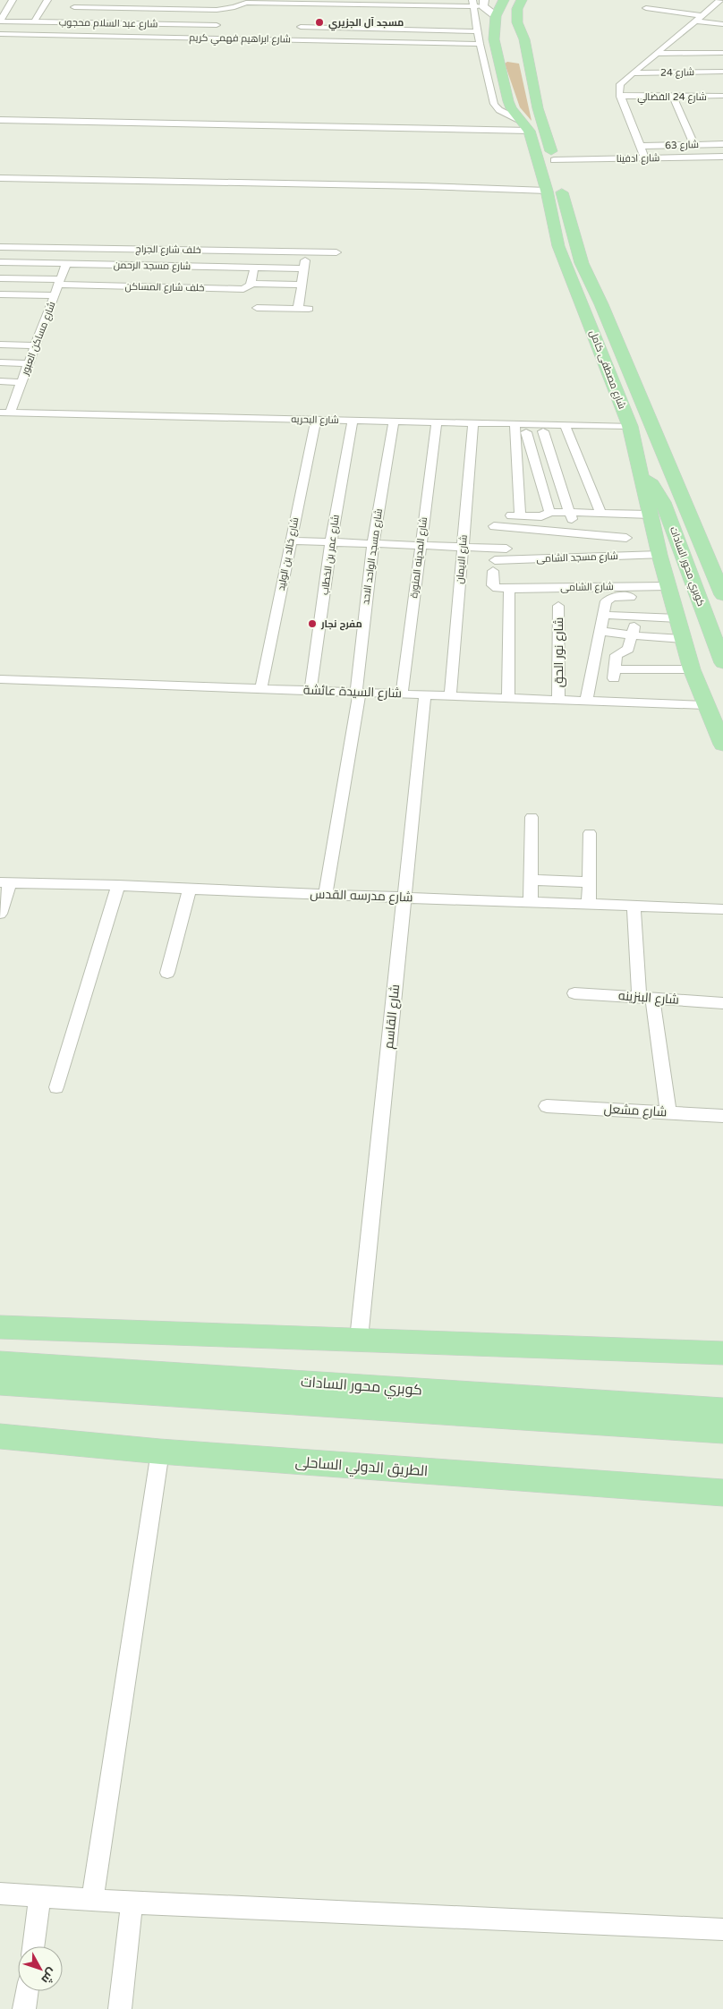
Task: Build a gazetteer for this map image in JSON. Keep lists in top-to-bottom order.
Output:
{
  "streets": {
    "main road": ["شارع مصطفى كامل", "كوبري محور السادات", "الطريق الدولي الساحلى"],
    "street": [
      "شارع عبد السلام محجوب",
      "شارع ابراهيم فهمي كريم",
      "شارع 24",
      "شارع 24 الفضالي",
      "شارع 63",
      "شارع ادفينا",
      "خلف شارع الجراج",
      "شارع مسجد الرحمن",
      "خلف شارع المساكن",
      "شارع مساكن العبور",
      "شارع البحريه",
      "شارع خالد بن الوليد",
      "شارع عمر بن الخطاب",
      "شارع مسجد الواحد الاحد",
      "شارع المدينه المنورة",
      "شارع مسجد الشامى",
      "شارع الايمان",
      "شارع الشامى",
      "شارع نور الحق",
      "شارع السيدة عائشة",
      "شارع مدرسه القدس",
      "شارع البنزينه",
      "شارع القاسم",
      "شارع مشعل"
    ]
  },
  "crossings": [
    ["شارع ادفينا", "شارع مصطفى كامل"],
    ["شارع مسجد الرحمن", "خلف شارع المساكن"],
    ["شارع مسجد الرحمن", "شارع مساكن العبور"],
    ["خلف شارع المساكن", "شارع مساكن العبور"],
    ["شارع مساكن العبور", "شارع البحريه"],
    ["شارع مصطفى كامل", "شارع البحريه"],
    ["شارع مصطفى كامل", "شارع مسجد الشامى"],
    ["شارع مصطفى كامل", "كوبري محور السادات"],
    ["شارع مصطفى كامل", "شارع الشامى"],
    ["شارع مصطفى كامل", "شارع السيدة عائشة"],
    ["شارع البحريه", "شارع خالد بن الوليد"],
    ["شارع البحريه", "شارع عمر بن الخطاب"],
    ["شارع البحريه", "شارع مسجد الواحد الاحد"],
    ["شارع البحريه", "شارع المدينه المنورة"],
    ["شارع البحريه", "شارع الايمان"],
    ["شارع خالد بن الوليد", "شارع السيدة عائشة"],
    ["شارع عمر بن الخطاب", "شارع السيدة عائشة"],
    ["شارع مسجد الواحد الاحد", "شارع السيدة عائشة"],
    ["شارع مسجد الواحد الاحد", "شارع مدرسه القدس"],
    ["شارع المدينه المنورة", "شارع السيدة عائشة"],
    ["شارع مسجد الشامى", "شارع الشامى"],
    ["شارع الايمان", "شارع السيدة عائشة"],
    ["شارع نور الحق", "شارع السيدة عائشة"],
    ["شارع السيدة عائشة", "شارع القاسم"],
    ["شارع مدرسه القدس", "شارع القاسم"]
  ],
  "places": ["مسجد آل الجزيري", "مفرح نجار"],
  "north": "bottom right"
}
